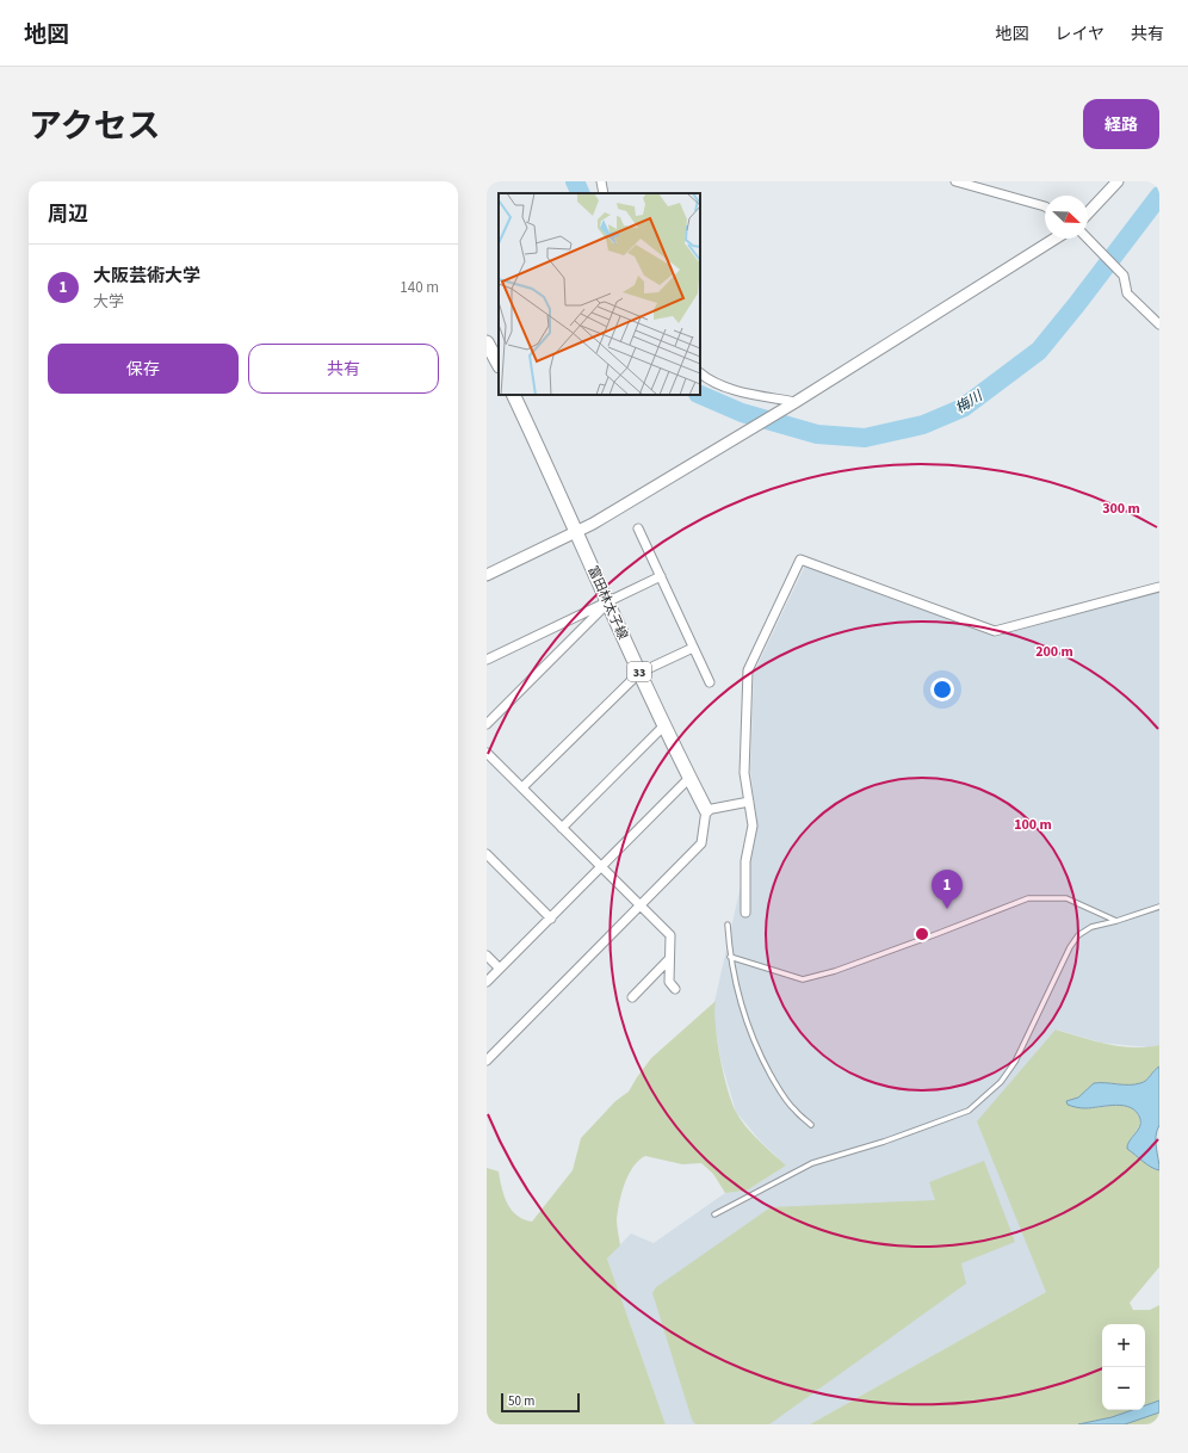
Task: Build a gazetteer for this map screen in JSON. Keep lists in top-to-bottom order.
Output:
{
  "streets": {
    "main road": ["富田林太子線", "33"]
  },
  "water": ["梅川"],
  "scale_bar": "50 m",
  "north": "bottom right",
  "page": {
    "header": "地図",
    "nav": ["地図", "レイヤ", "共有"],
    "title": "アクセス",
    "buttons": [
      "経路",
      ["保存", "共有"]
    ],
    "heading": "周辺",
    "list": [
      {
        "mark": "1",
        "name": "大阪芸術大学",
        "note": "大学",
        "value": "140 m"
      }
    ],
    "pins": "1",
    "map_buttons": ["+", "−"],
    "scale": "50 m"
  },
  "rings": ["300 m", "200 m", "100 m"]
}
